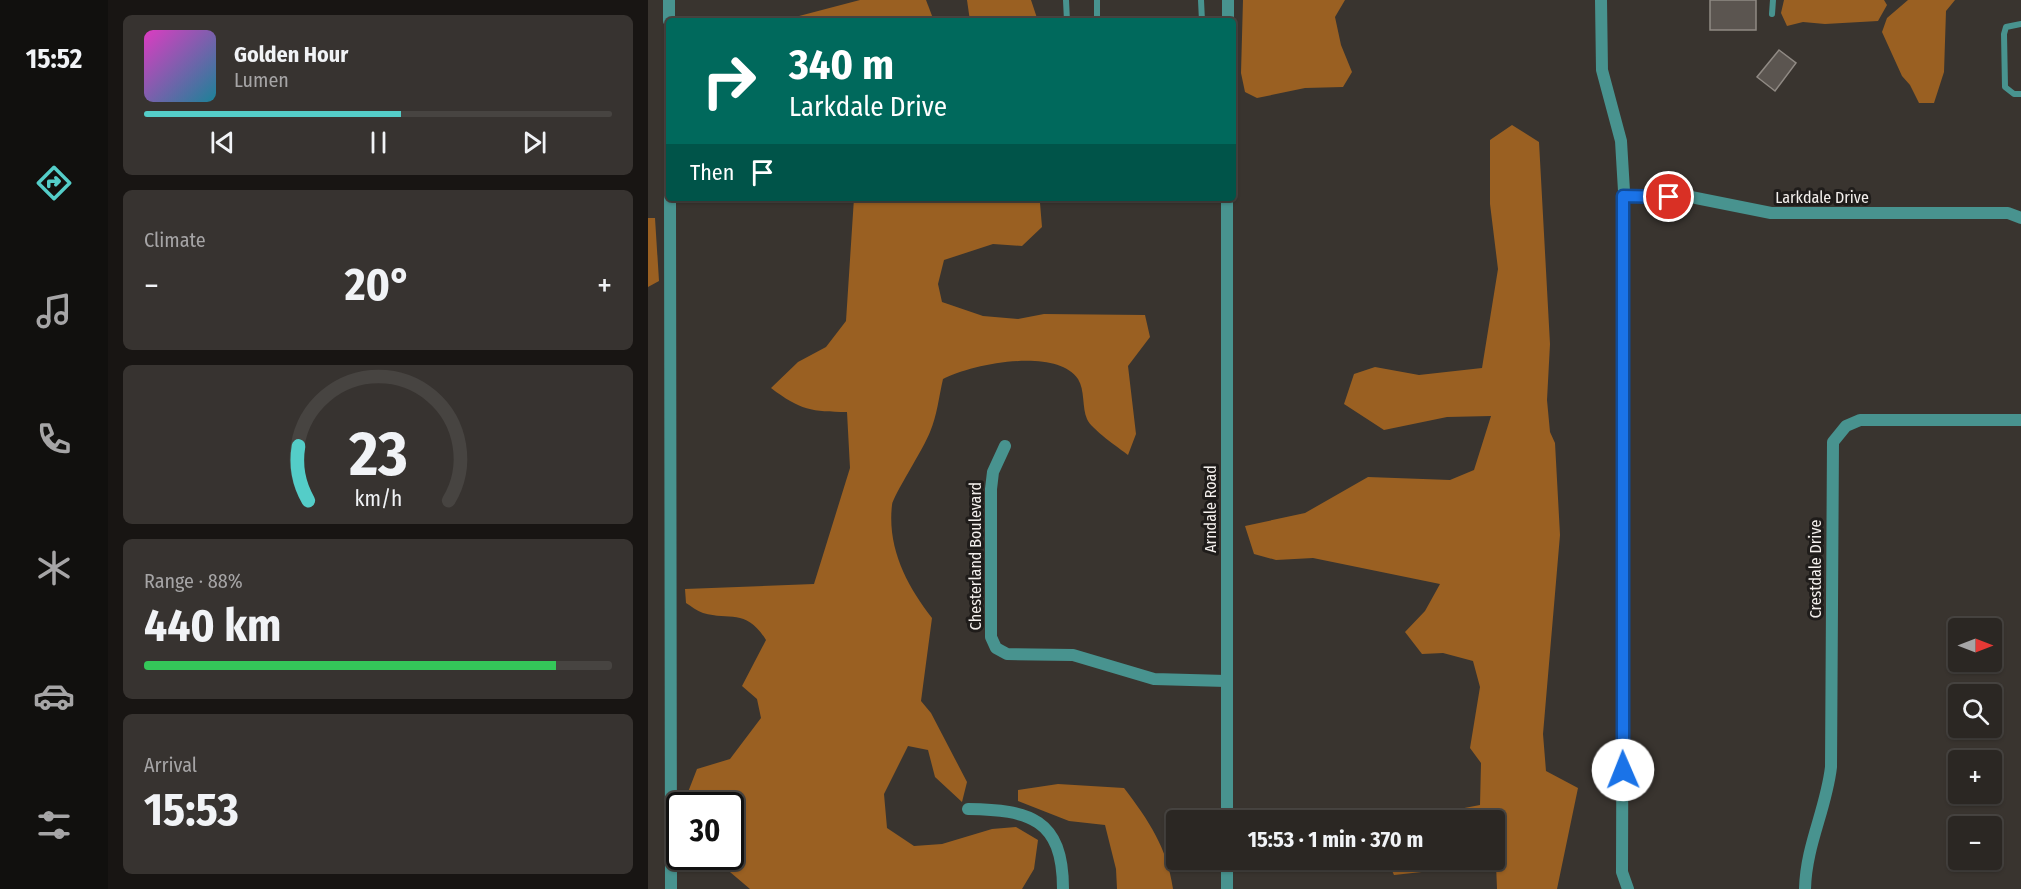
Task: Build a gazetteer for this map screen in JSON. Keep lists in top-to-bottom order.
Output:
{
  "streets": {
    "street": [
      "Larkdale Drive",
      "Arndale Road",
      "Chesterland Boulevard",
      "Crestdale Drive"
    ]
  },
  "crossings": [
    ["Arndale Road", "Chesterland Boulevard"]
  ],
  "north": "right",
  "page": {
    "tabs": "15:52",
    "turn": ["340 m", "Larkdale Drive"],
    "song": ["Golden Hour", "Lumen"],
    "then": "Then",
    "tile": [
      "Climate",
      ["Range · 88%", "440 km"],
      ["Arrival", "15:53"]
    ],
    "heat": ["−", "20°", "+"],
    "map_buttons": ["+", "−"],
    "limit": "30",
    "trip": "15:53 · 1 min · 370 m",
    "gauge": ["23", "km/h"]
  }
}
